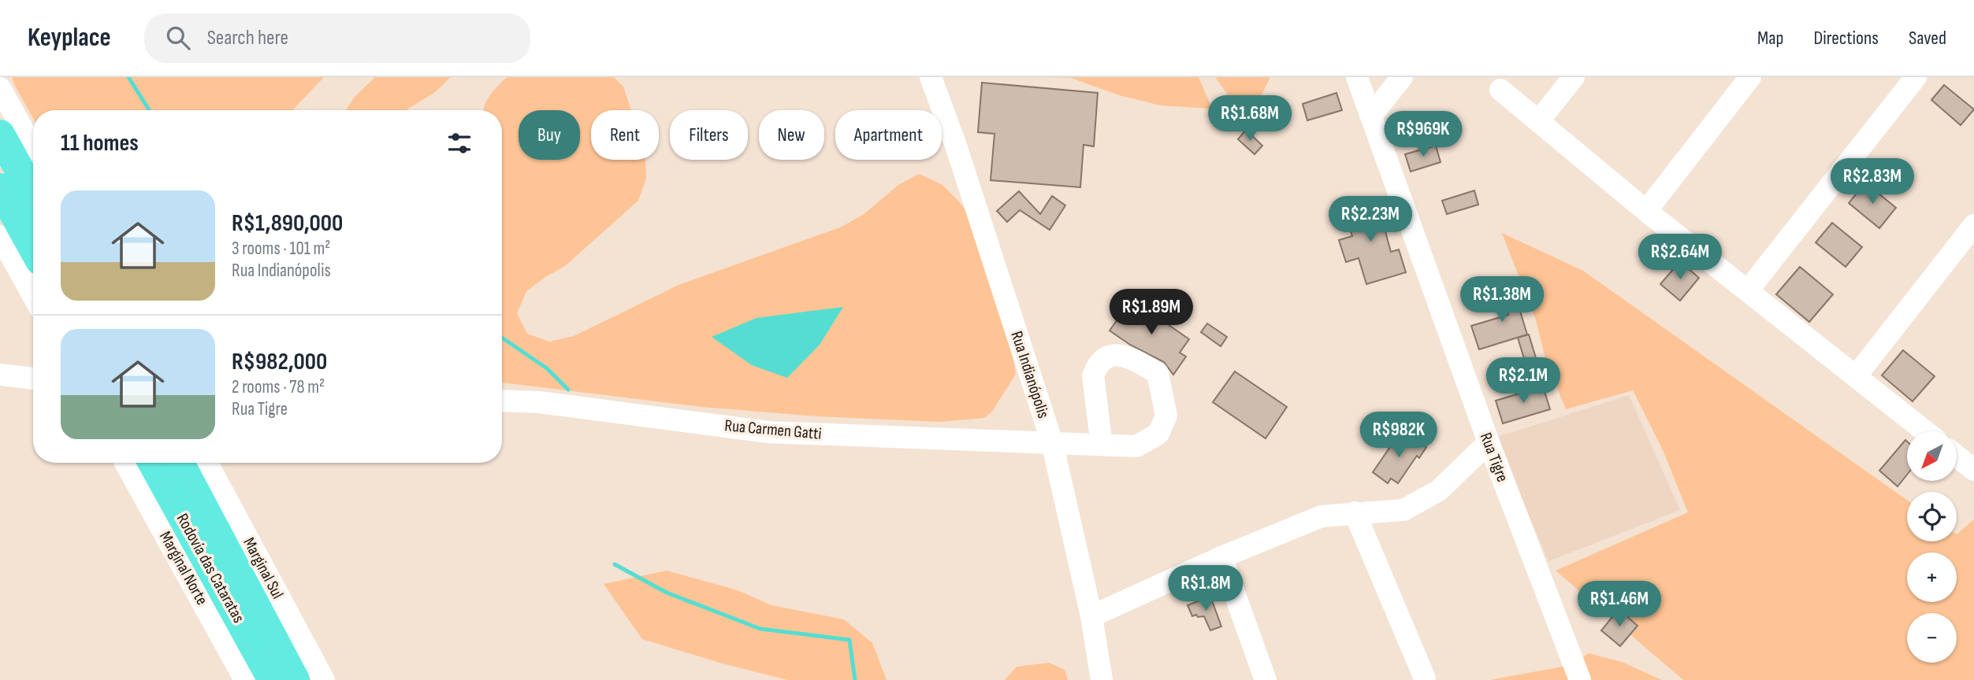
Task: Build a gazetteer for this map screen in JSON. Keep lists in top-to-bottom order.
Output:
{
  "streets": {
    "highway": ["Rodovía das Cataratas"],
    "street": [
      "Rua Indianópolis",
      "Rua Carmen Gatti",
      "Rua Tigre",
      "Marginal Norte",
      "Marginal Sul"
    ]
  },
  "crossings": [
    ["Rua Indianópolis", "Rua Carmen Gatti"]
  ],
  "north": "bottom left",
  "page": {
    "header": "Keyplace",
    "search": "Search here",
    "nav": ["Map", "Directions", "Saved"],
    "price": [
      "R$1.68M",
      "R$969K",
      "R$2.83M",
      "R$2.23M",
      "R$2.64M",
      "R$1.38M",
      "R$1.89M",
      "R$2.1M",
      "R$982K",
      "R$1.8M",
      "R$1.46M"
    ],
    "chip": [
      "Buy",
      "Rent",
      "Filters",
      "New",
      "Apartment"
    ],
    "heading": "11 homes",
    "list": [
      {
        "name": "R$1,890,000",
        "note": "3 rooms · 101 m² · Rua Indianópolis"
      },
      {
        "name": "R$982,000",
        "note": "2 rooms · 78 m² · Rua Tigre"
      }
    ],
    "map_buttons": ["+", "−"]
  }
}
